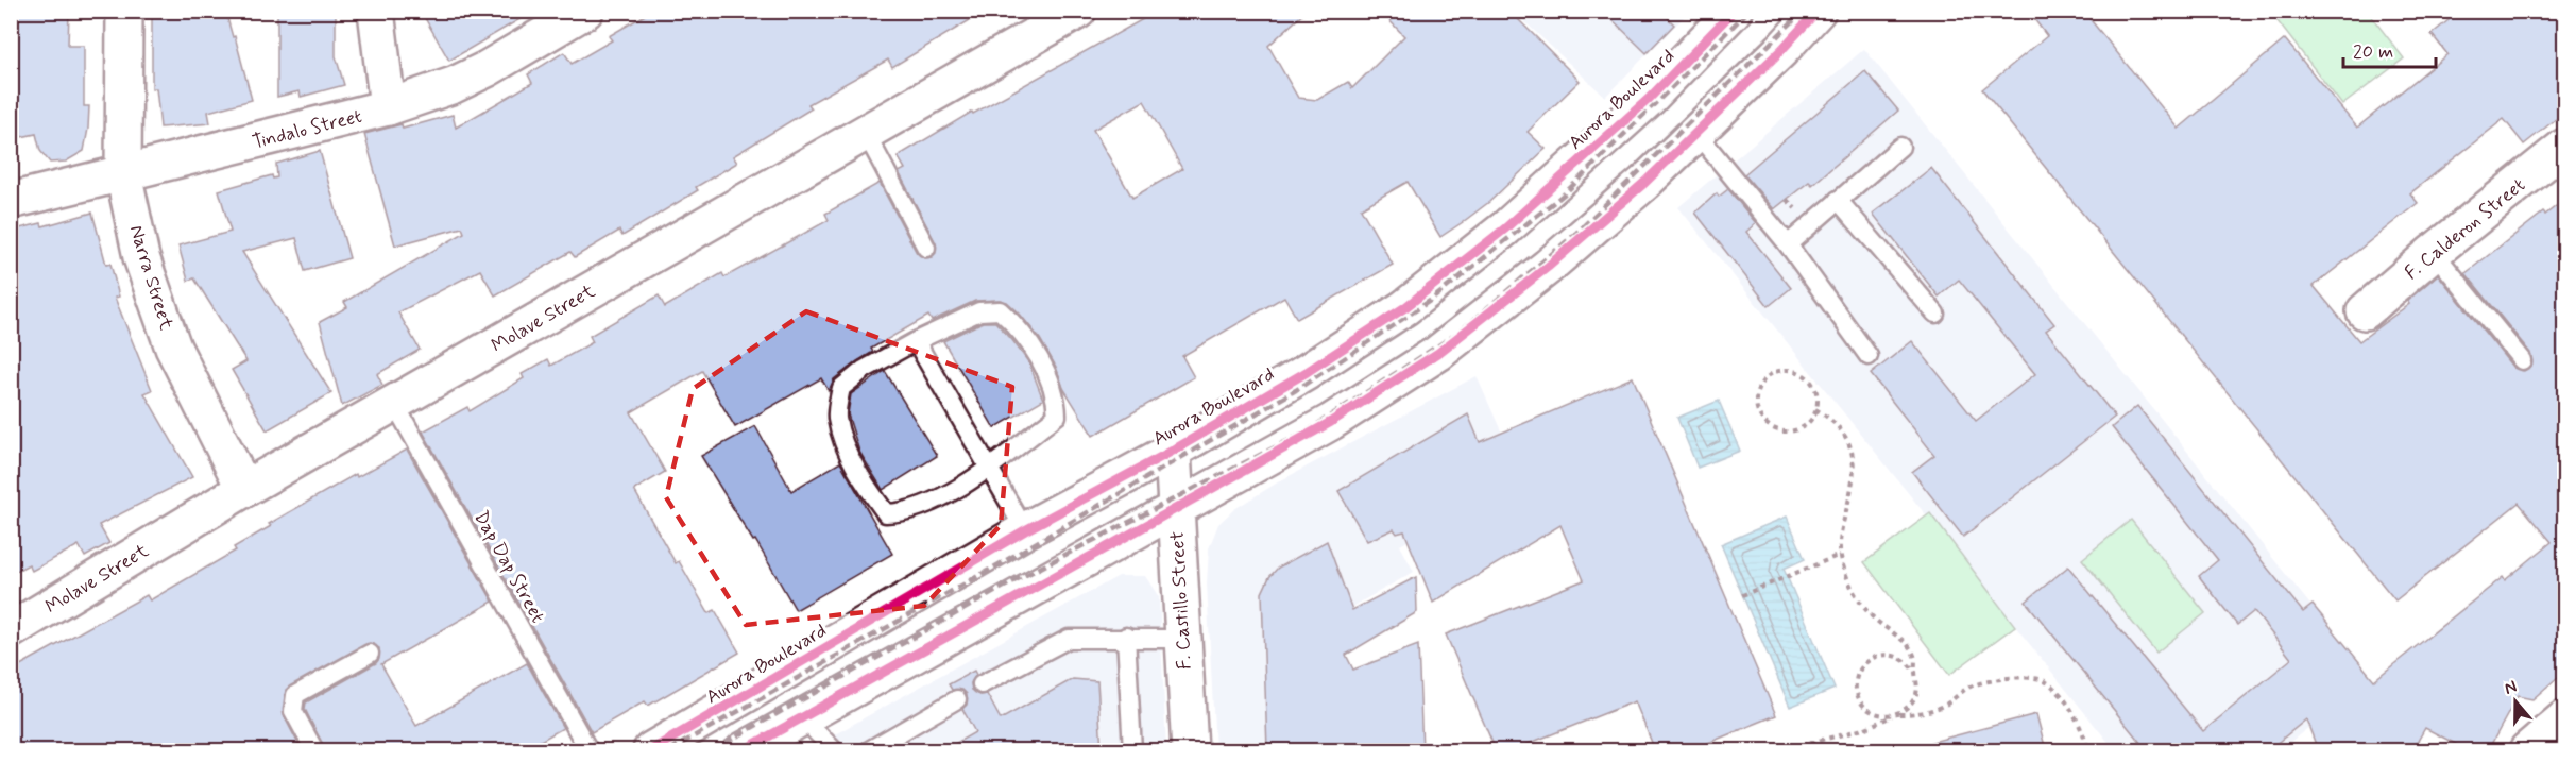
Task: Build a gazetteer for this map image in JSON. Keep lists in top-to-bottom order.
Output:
{
  "streets": {
    "street": [
      "Aurora Boulevard",
      "Tindalo Street",
      "F. Calderon Street",
      "Narra Street",
      "Molave Street",
      "F. Castillo Street"
    ],
    "lane": ["Dap Dap Street"]
  },
  "crossings": [
    ["Aurora Boulevard", "F. Castillo Street"],
    ["Tindalo Street", "Narra Street"],
    ["Narra Street", "Molave Street"],
    ["Molave Street", "Dap Dap Street"]
  ],
  "scale_bar": "20 m",
  "north": "top"
}
